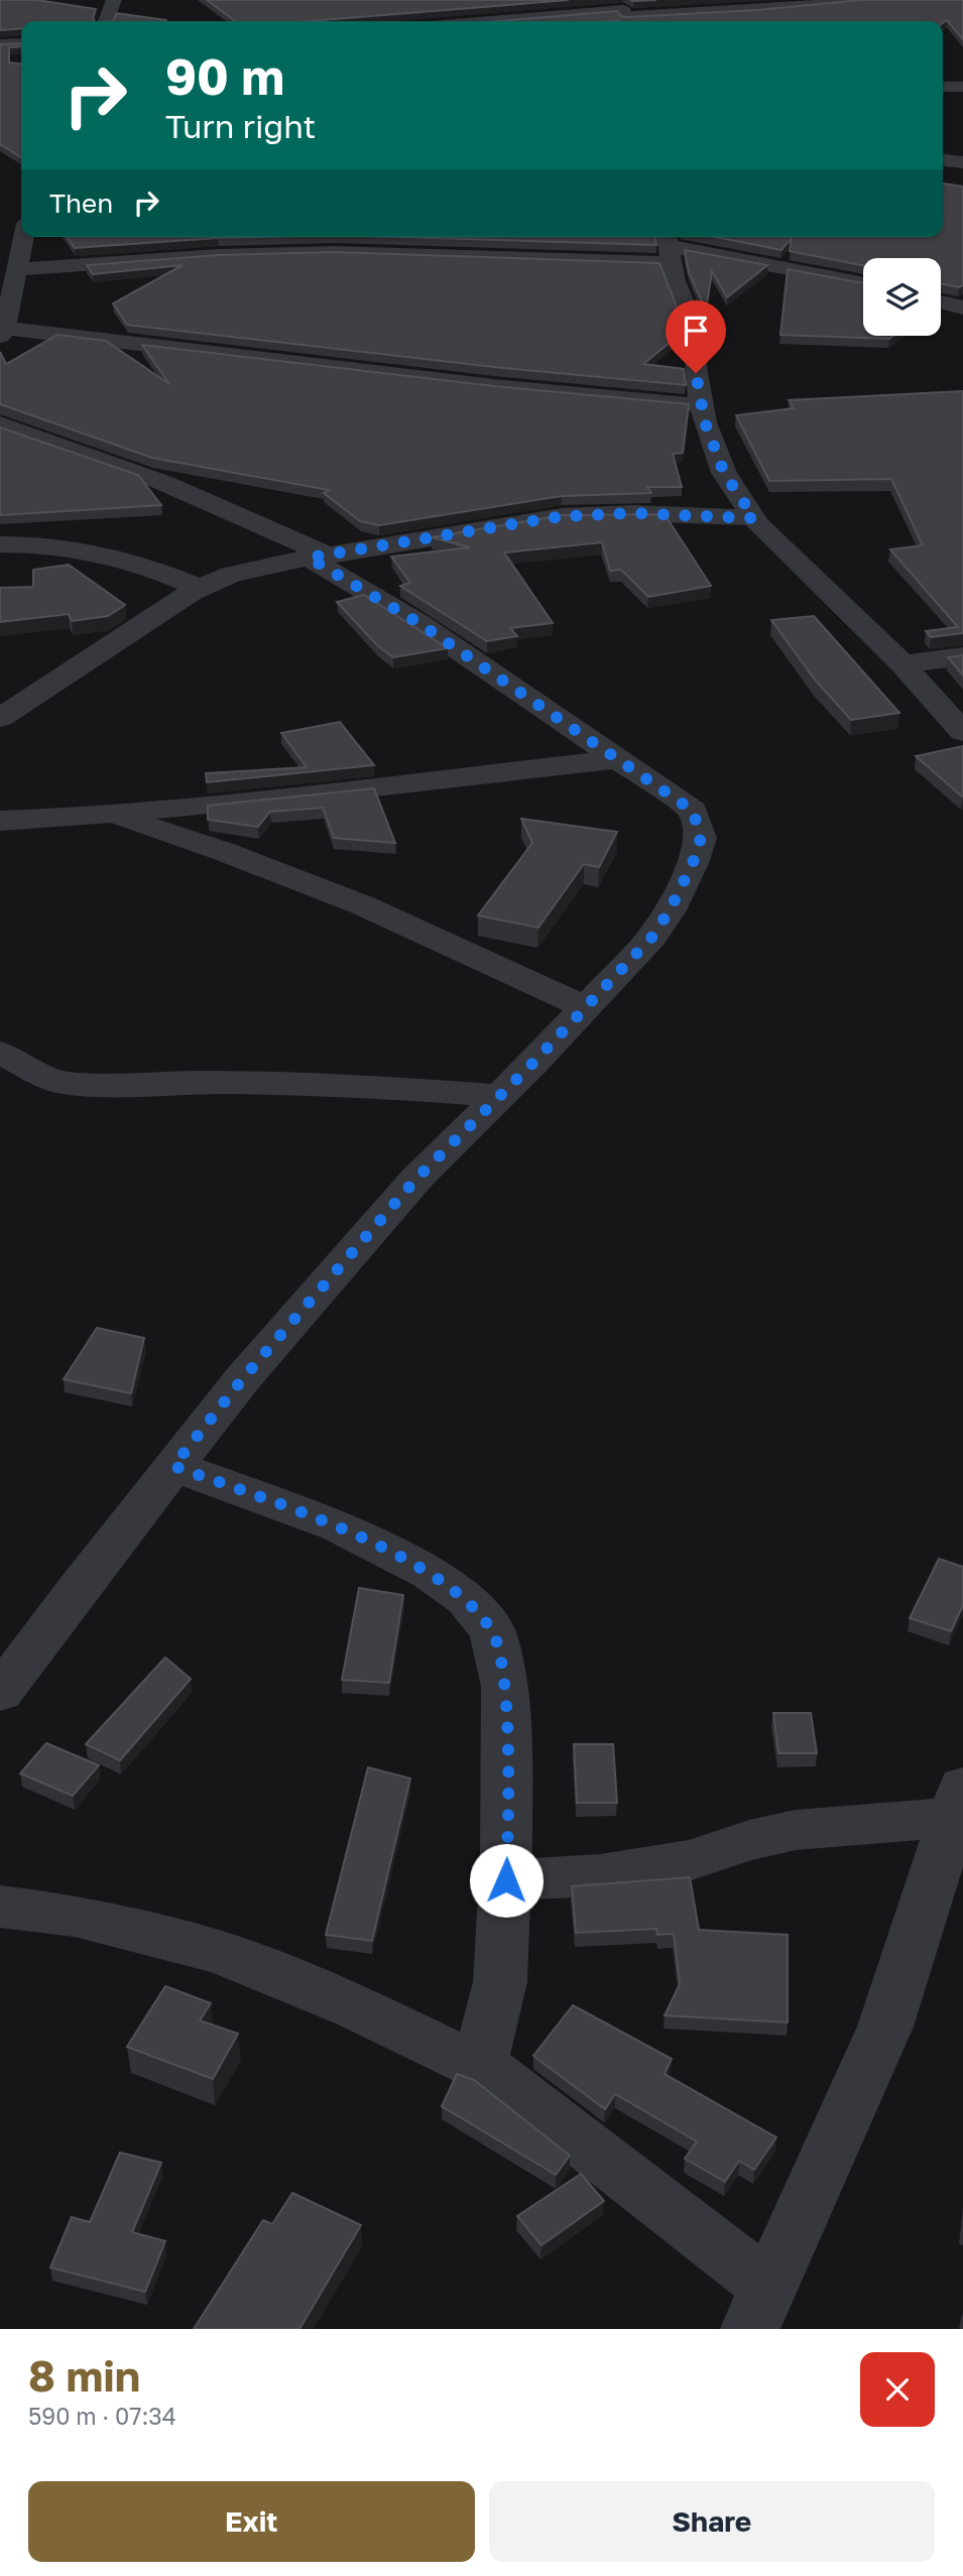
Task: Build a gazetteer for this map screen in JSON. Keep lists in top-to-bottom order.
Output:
{
  "page": {
    "turn": ["90 m", "Turn right"],
    "then": "Then",
    "heading": ["8 min", "590 m · 07:34"],
    "buttons": ["Exit", "Share"]
  }
}
